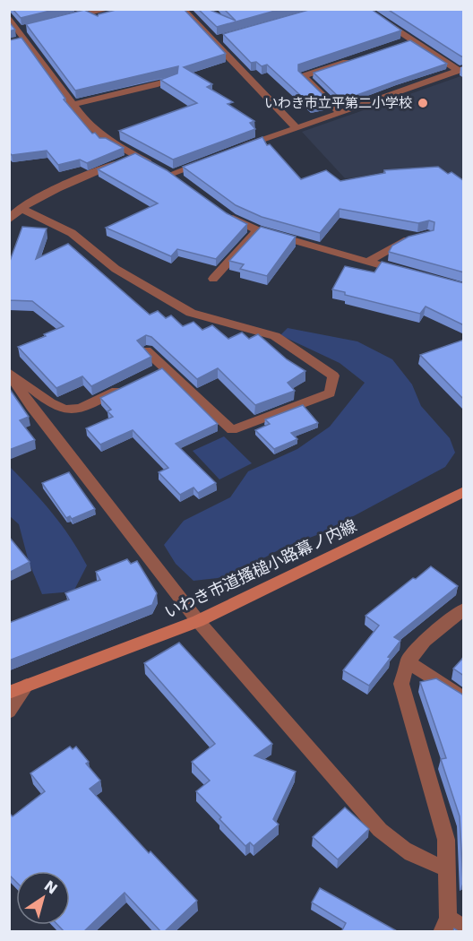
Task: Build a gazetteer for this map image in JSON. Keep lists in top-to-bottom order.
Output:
{
  "streets": {
    "street": ["いわき市道搔槌小路幕ノ内線"]
  },
  "places": ["いわき市立平第二小学校"],
  "north": "top right"
}
